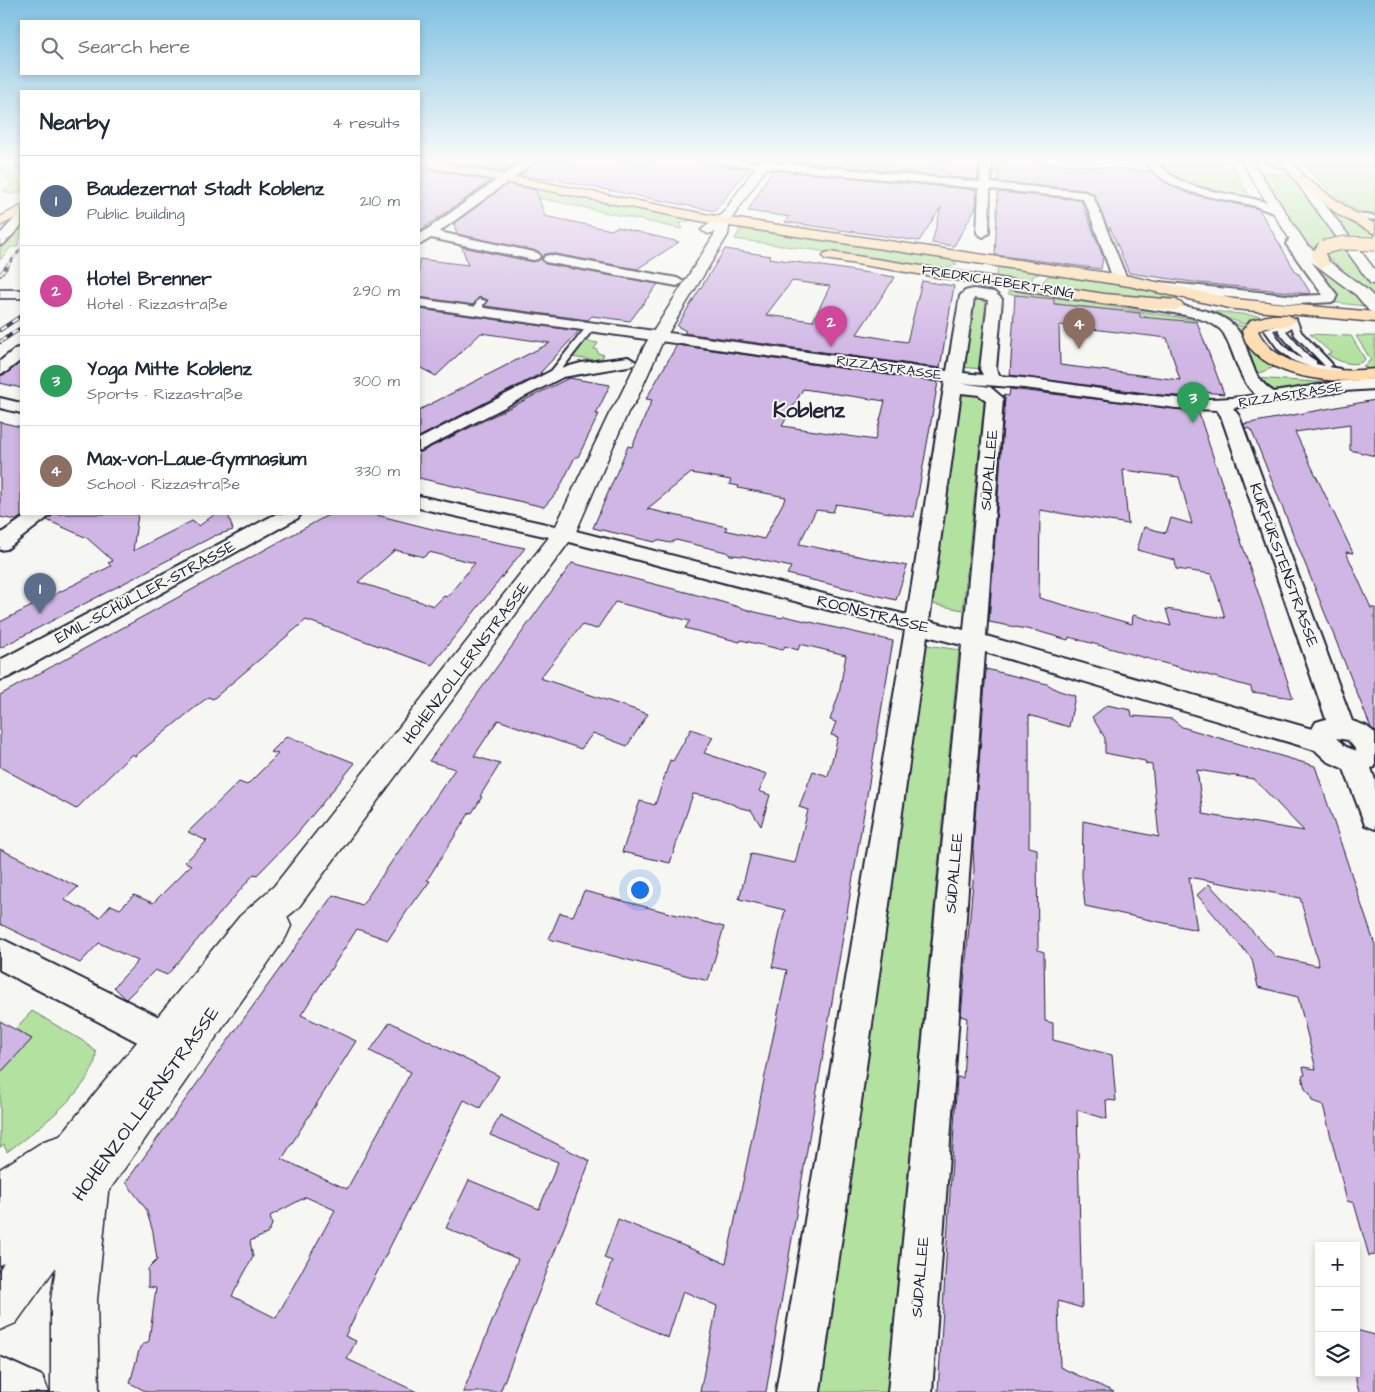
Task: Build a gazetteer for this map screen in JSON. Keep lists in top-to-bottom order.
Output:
{
  "streets": {
    "main road": ["FRIEDRICH-EBERT-RING"],
    "street": [
      "RIZZASTRASSE",
      "SÜDALLEE",
      "KURFÜRSTENSTRASSE",
      "EMIL-SCHÜLLER-STRASSE",
      "ROONSTRASSE",
      "HOHENZOLLERNSTRASSE"
    ]
  },
  "crossings": [
    ["RIZZASTRASSE", "SÜDALLEE"],
    ["RIZZASTRASSE", "KURFÜRSTENSTRASSE"],
    ["RIZZASTRASSE", "HOHENZOLLERNSTRASSE"],
    ["SÜDALLEE", "ROONSTRASSE"],
    ["KURFÜRSTENSTRASSE", "ROONSTRASSE"],
    ["ROONSTRASSE", "HOHENZOLLERNSTRASSE"]
  ],
  "districts": ["Koblenz"],
  "page": {
    "search": "Search here",
    "heading": ["Nearby", "4 results"],
    "list": [
      {
        "mark": "1",
        "name": "Baudezernat Stadt Koblenz",
        "note": "Public building",
        "value": "210 m"
      },
      {
        "mark": "2",
        "name": "Hotel Brenner",
        "note": "Hotel · Rizzastraße",
        "value": "290 m"
      },
      {
        "mark": "3",
        "name": "Yoga Mitte Koblenz",
        "note": "Sports · Rizzastraße",
        "value": "300 m"
      },
      {
        "mark": "4",
        "name": "Max-von-Laue-Gymnasium",
        "note": "School · Rizzastraße",
        "value": "330 m"
      }
    ],
    "pins": [
      "2",
      "4",
      "3",
      "1"
    ],
    "map_buttons": ["+", "−"]
  }
}
